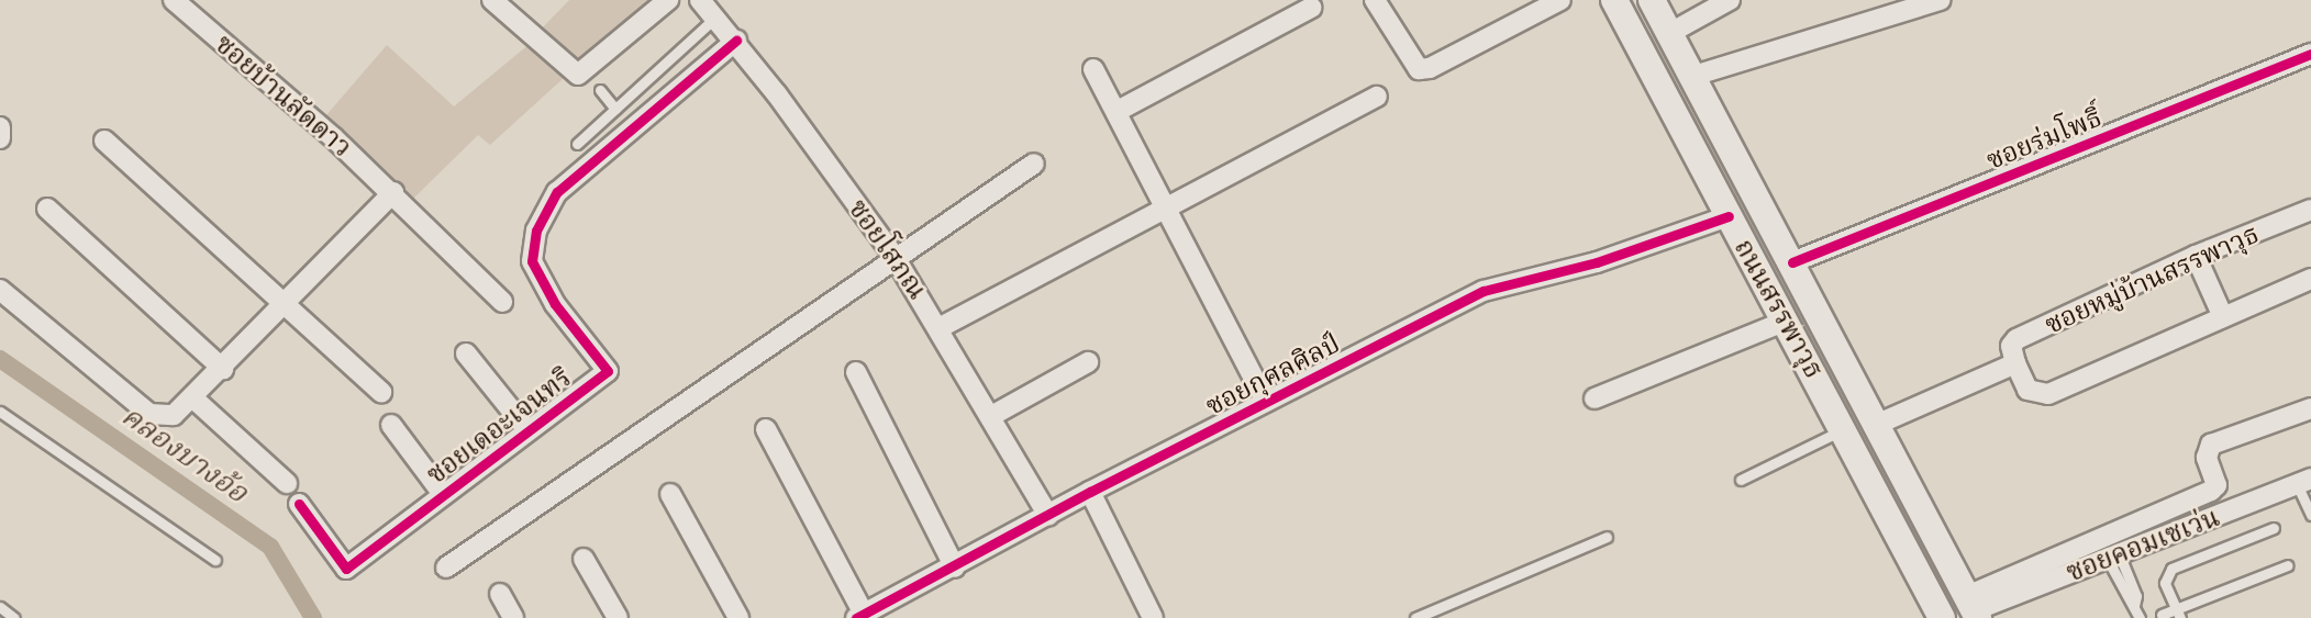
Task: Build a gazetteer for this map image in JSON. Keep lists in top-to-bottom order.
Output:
{
  "streets": {
    "main road": ["ถนนสรรพาวุธ"],
    "street": [
      "ซอยบ้านลัดดาว",
      "ซอยร่มโพธิ์",
      "ซอยโสภณ",
      "ซอยหมู่บ้านสรรพาวุธ",
      "ซอยกุศลศิลป์",
      "ซอยเดอะเจนทริ",
      "ซอยคอมเซเว่น"
    ]
  },
  "crossings": [
    ["ซอยร่มโพธิ์", "ถนนสรรพาวุธ"],
    ["ซอยโสภณ", "ซอยกุศลศิลป์"],
    ["ซอยโสภณ", "ซอยเดอะเจนทริ"],
    ["ถนนสรรพาวุธ", "ซอยกุศลศิลป์"],
    ["ถนนสรรพาวุธ", "ซอยคอมเซเว่น"]
  ],
  "water": ["คลองบางอ้อ"]
}
